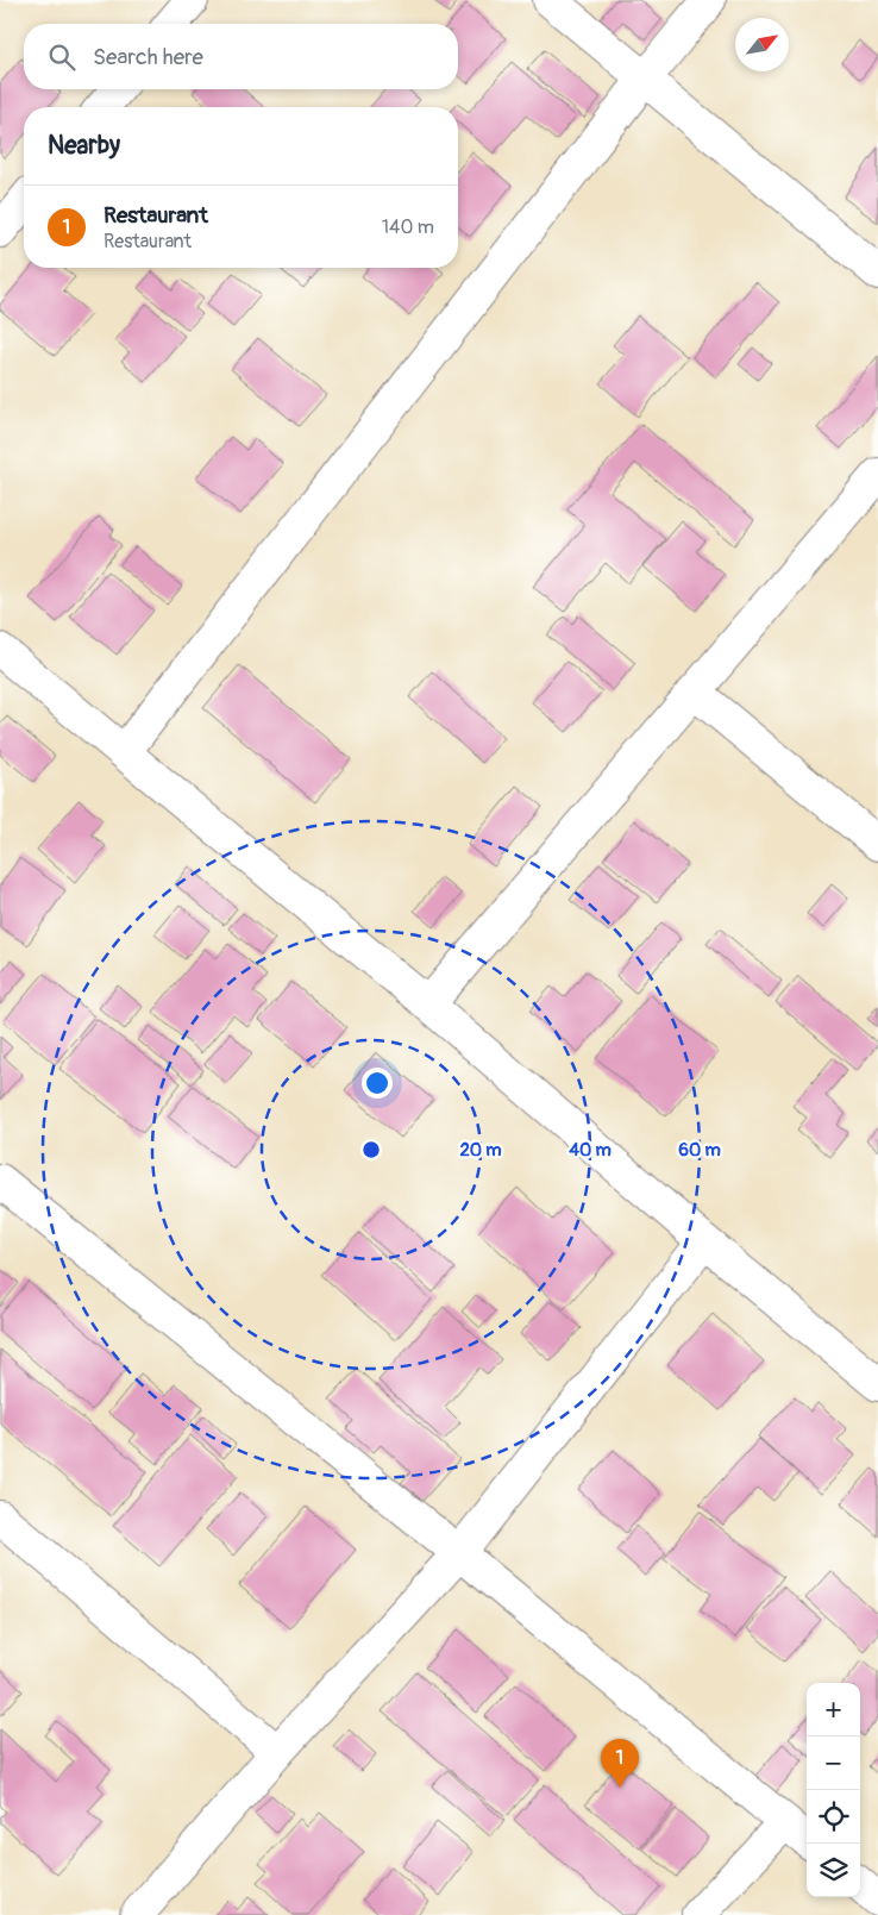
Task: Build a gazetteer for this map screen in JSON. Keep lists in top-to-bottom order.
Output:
{
  "north": "top right",
  "page": {
    "search": "Search here",
    "heading": "Nearby",
    "list": [
      {
        "mark": "1",
        "name": "Restaurant",
        "note": "Restaurant",
        "value": "140 m"
      }
    ],
    "map_buttons": ["+", "−"],
    "pins": "1"
  },
  "rings": ["20 m", "40 m", "60 m"]
}
